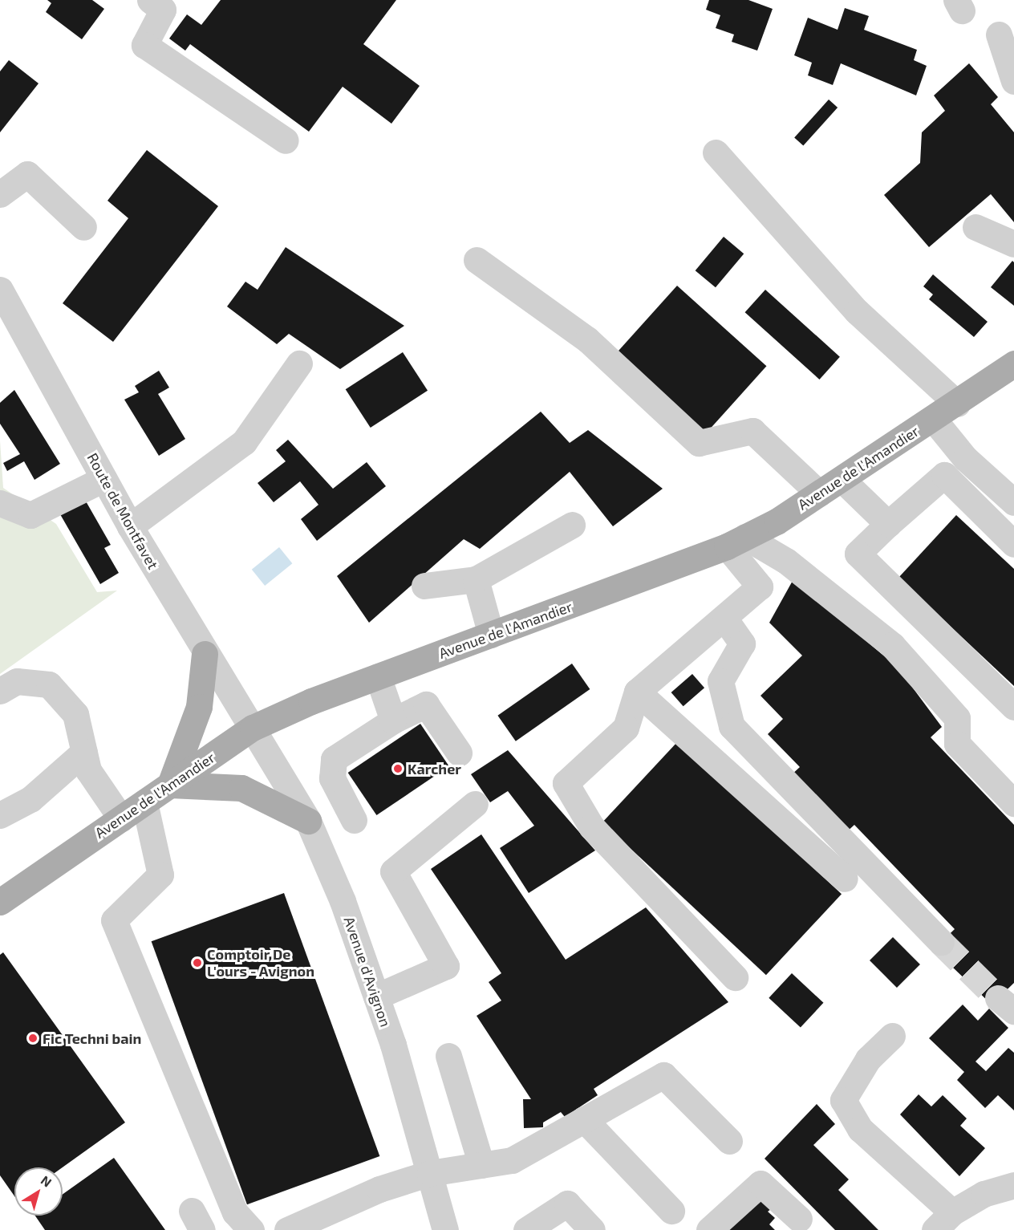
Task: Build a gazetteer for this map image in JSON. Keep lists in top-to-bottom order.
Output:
{
  "streets": {
    "main road": ["Avenue de l'Amandier"],
    "street": ["Route de Montfavet", "Avenue d'Avignon"]
  },
  "crossings": [
    ["Avenue de l'Amandier", "Route de Montfavet"],
    ["Avenue de l'Amandier", "Avenue d'Avignon"],
    ["Route de Montfavet", "Avenue d'Avignon"]
  ],
  "places": ["Karcher", "Comptoir De L'ours - Avignon", "Fic Techni bain"],
  "north": "top right"
}
